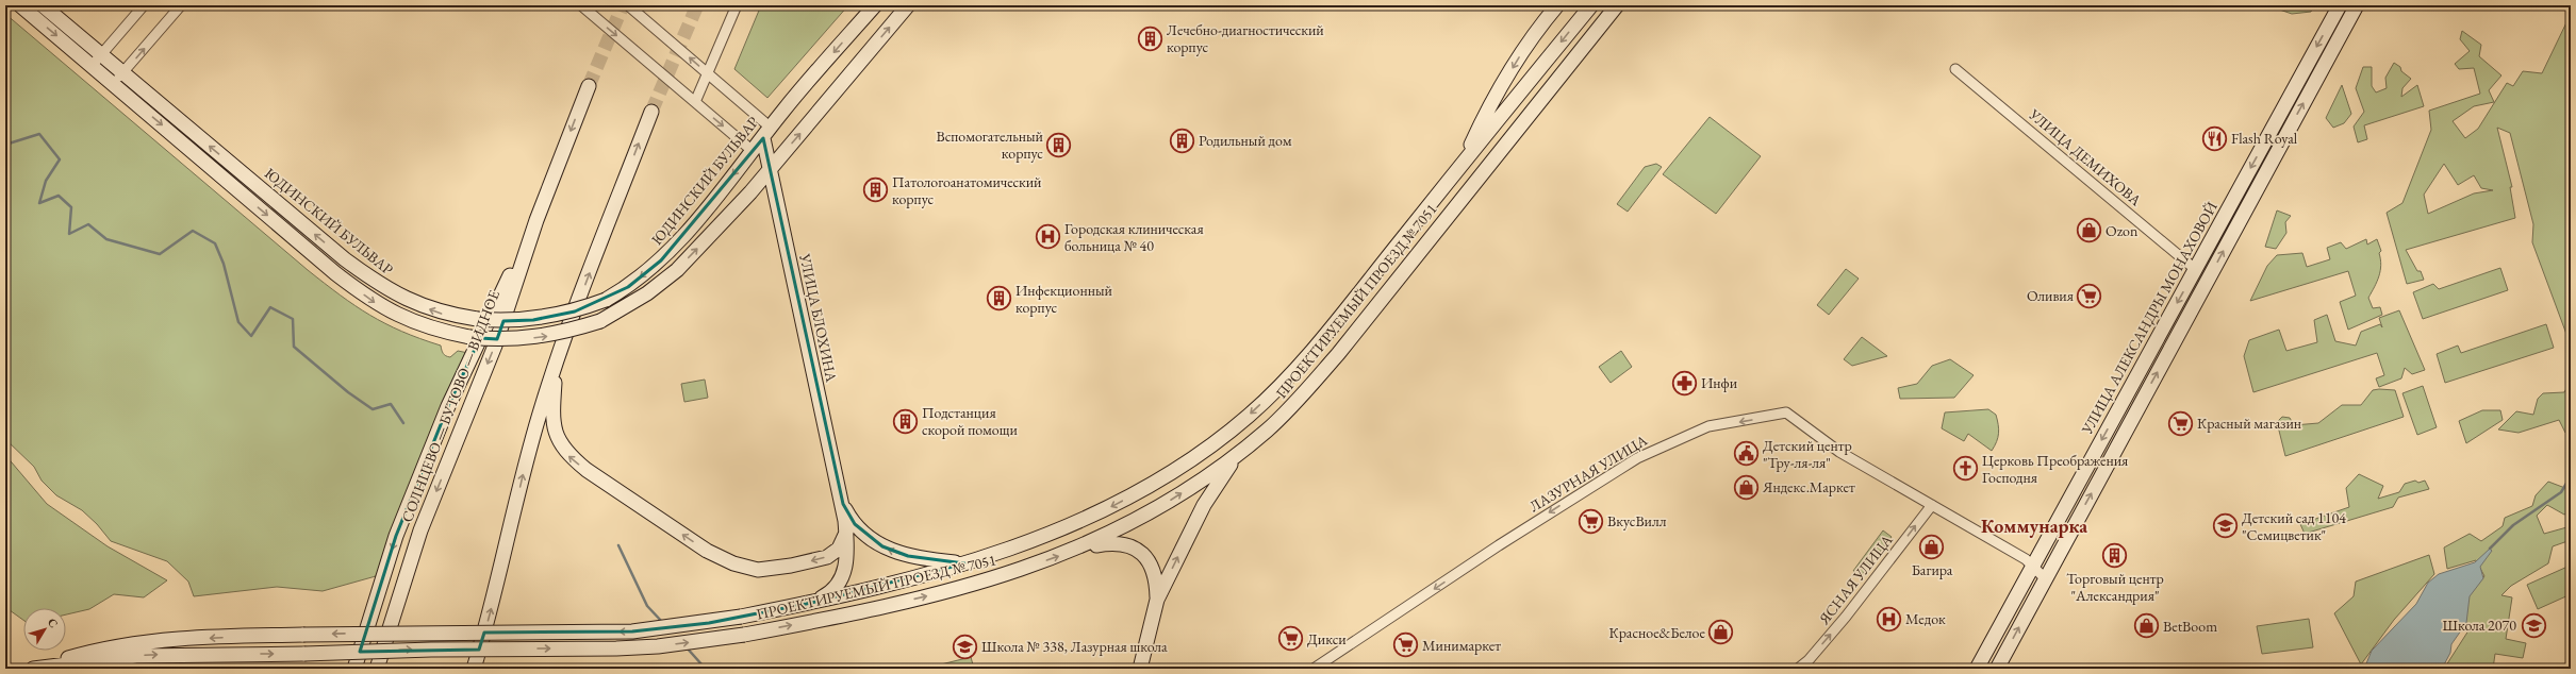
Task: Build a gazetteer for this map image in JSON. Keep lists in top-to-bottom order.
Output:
{
  "streets": {
    "main road": [
      "ЮДИНСКИЙ БУЛЬВАР",
      "ПРОЕКТИРУЕМЫЙ ПРОЕЗД № 7051",
      "УЛИЦА БЛОХИНА",
      "УЛИЦА АЛЕКСАНДРЫ МОНАХОВОЙ",
      "СОЛНЦЕВО — БУТОВО — ВИДНОЕ"
    ],
    "street": ["УЛИЦА ДЕМИХОВА", "ЛАЗУРНАЯ УЛИЦА", "ЯСНАЯ УЛИЦА"]
  },
  "crossings": [
    ["УЛИЦА ДЕМИХОВА", "УЛИЦА АЛЕКСАНДРЫ МОНАХОВОЙ"],
    ["ЮДИНСКИЙ БУЛЬВАР", "УЛИЦА БЛОХИНА"],
    ["УЛИЦА АЛЕКСАНДРЫ МОНАХОВОЙ", "ЛАЗУРНАЯ УЛИЦА"],
    ["ЛАЗУРНАЯ УЛИЦА", "ЯСНАЯ УЛИЦА"]
  ],
  "one_way": ["ЛАЗУРНАЯ УЛИЦА", "ЯСНАЯ УЛИЦА"],
  "districts": ["Коммунарка"],
  "places": {
    "building": [
      "Лечебно-диагностический корпус",
      "Родильный дом",
      "Вспомогательный корпус",
      "Патологоанатомический корпус",
      "Инфекционный корпус",
      "Подстанция скорой помощи",
      "Торговый центр \"Александрия\""
    ],
    "restaurant": ["Flash Royal"],
    "shop": [
      "Ozon",
      "Яндекс.Маркет",
      "Багира",
      "BetBoom",
      "Красное&Белое"
    ],
    "hospital": ["Городская клиническая больница № 40", "Медок"],
    "supermarket": [
      "Оливия",
      "Красный магазин",
      "ВкусВилл",
      "Дикси",
      "Минимаркет"
    ],
    "pharmacy": ["Инфи"],
    "public building": ["Детский центр \"Тру-ля-ля\""],
    "church": ["Церковь Преображения Господня"],
    "school or university": ["Детский сад 1104 \"Семицветик\"", "Школа 2070", "Школа № 338, Лазурная школа"]
  },
  "north": "top right"
}
